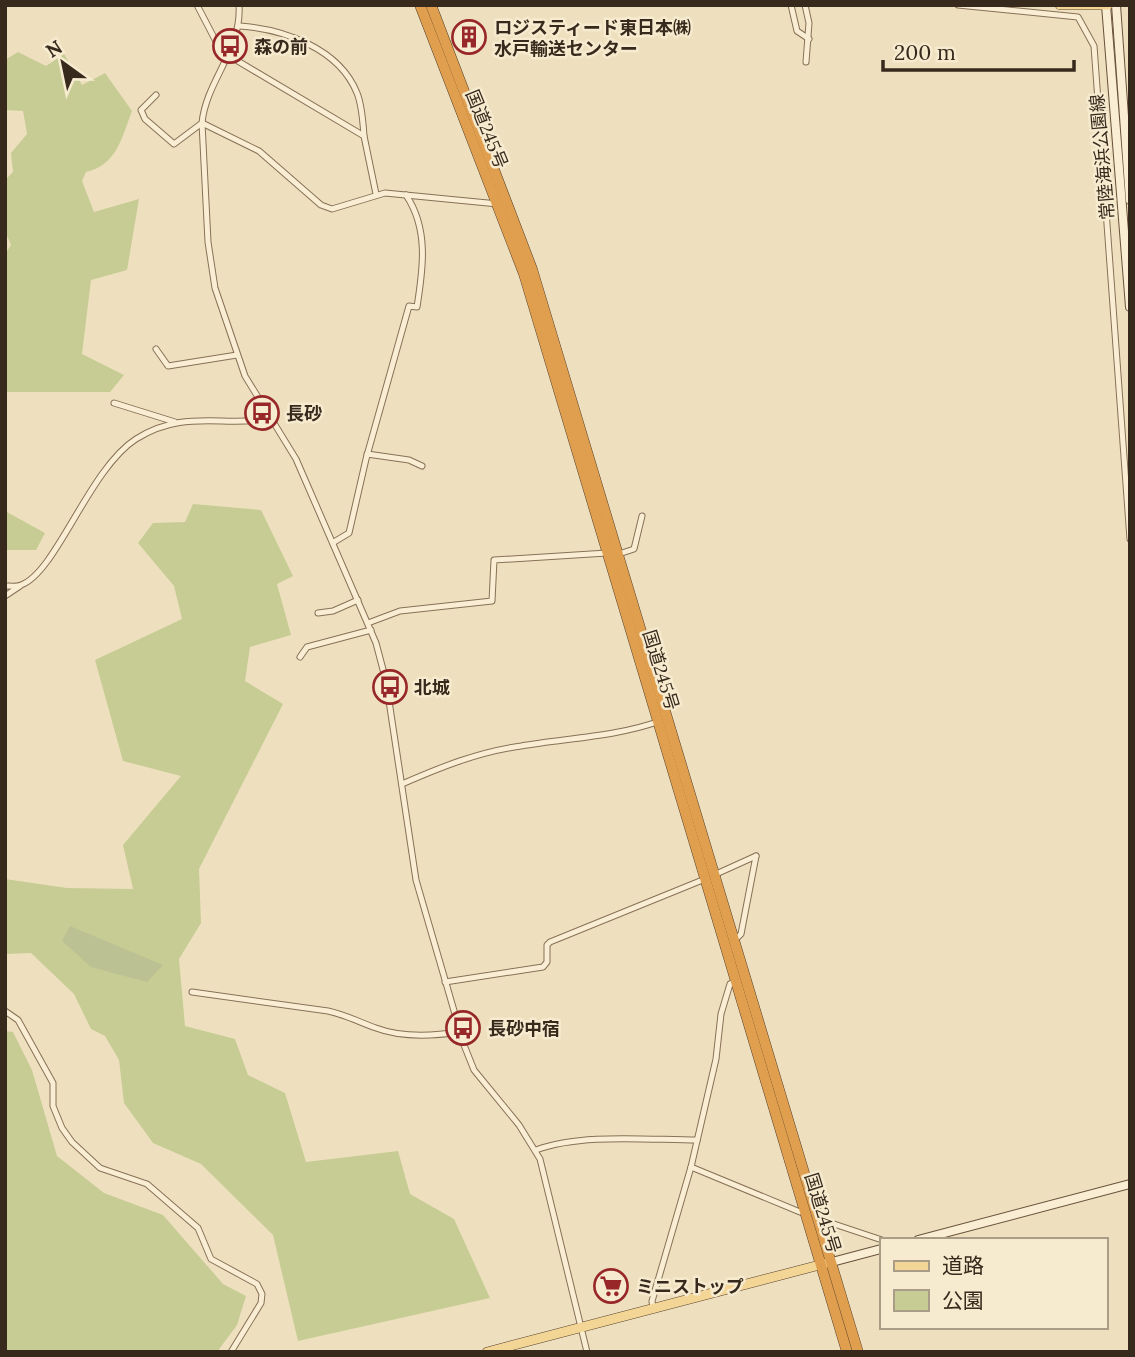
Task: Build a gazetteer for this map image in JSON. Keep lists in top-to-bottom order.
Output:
{
  "streets": {
    "highway": ["国道245号"],
    "main road": ["常陸海浜公園線"]
  },
  "places": {
    "building": ["ロジスティード東日本㈱ 水戸輸送センター"],
    "bus stop": [
      "森の前",
      "長砂",
      "北城",
      "長砂中宿"
    ],
    "supermarket": ["ミニストップ"]
  },
  "legend": ["道路", "公園"],
  "scale_bar": "200 m",
  "north": "top left"
}
